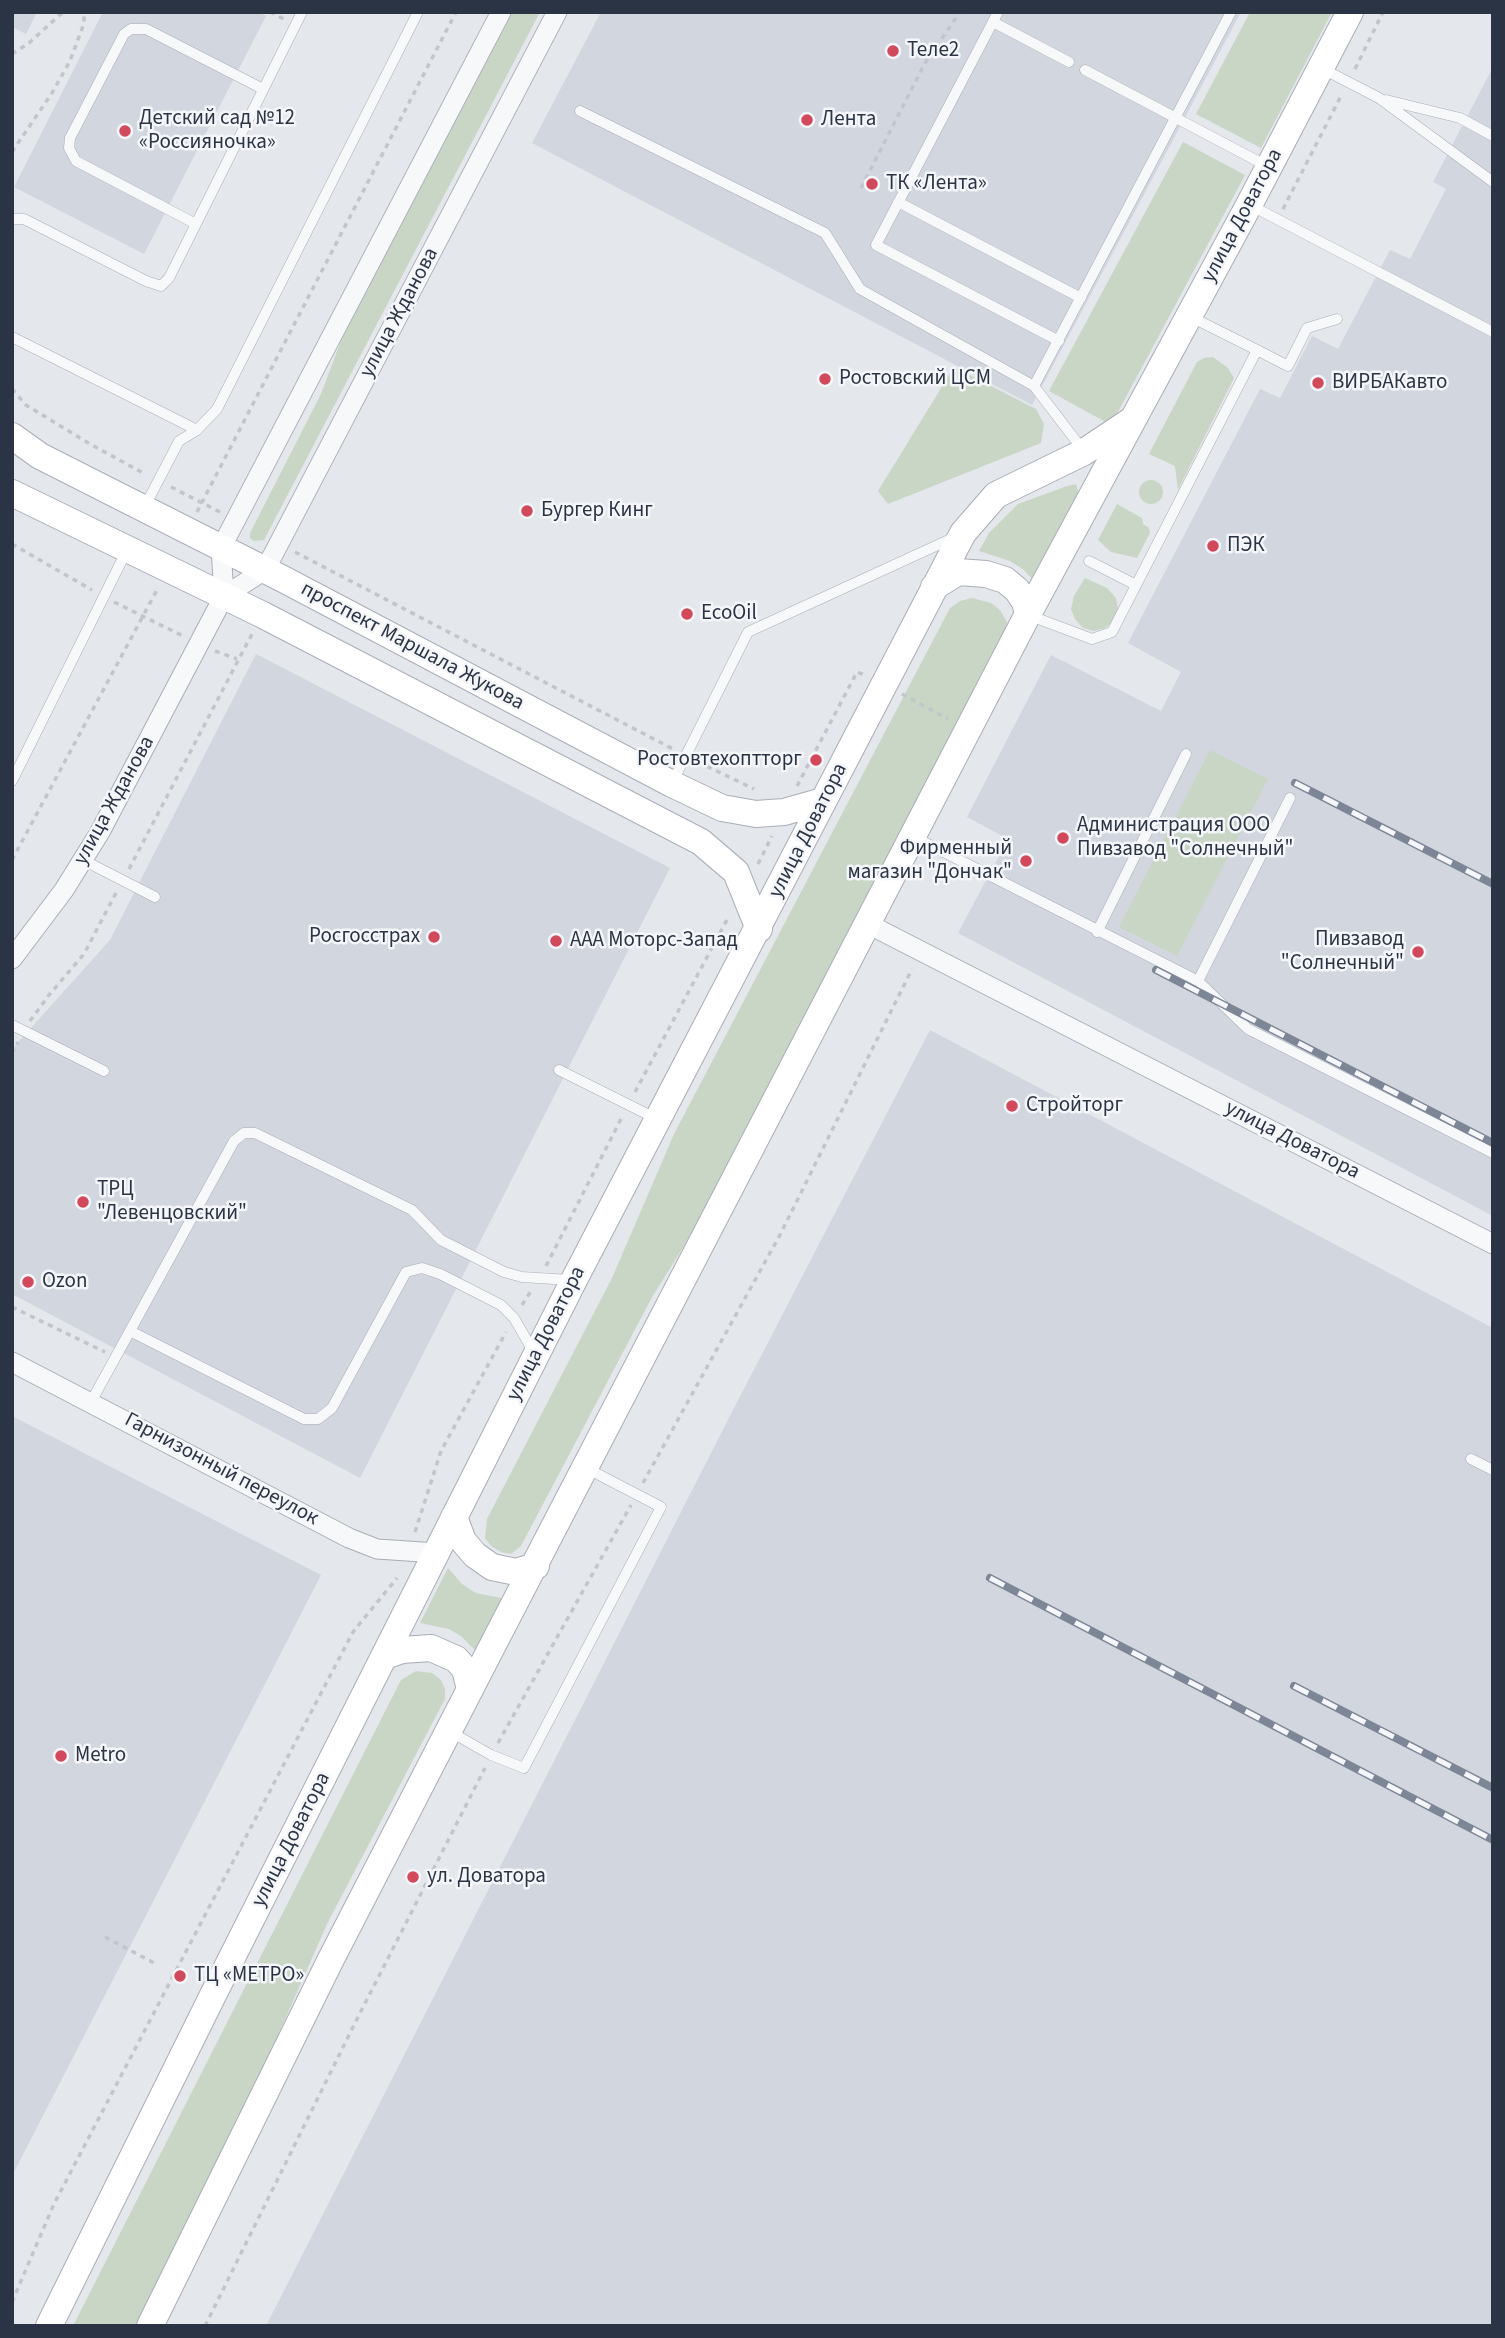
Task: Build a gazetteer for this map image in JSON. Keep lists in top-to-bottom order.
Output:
{
  "streets": {
    "street": [
      "улица Доватора",
      "улица Жданова",
      "проспект Маршала Жукова",
      "Гарнизонный переулок"
    ]
  },
  "crossings": [
    ["улица Доватора", "проспект Маршала Жукова"],
    ["улица Доватора", "Гарнизонный переулок"],
    ["улица Жданова", "проспект Маршала Жукова"]
  ],
  "places": [
    "Теле2",
    "Лента",
    "Детский сад №12 «Россияночка»",
    "ТК «Лента»",
    "Ростовский ЦСМ",
    "ВИРБАКавто",
    "Бургер Кинг",
    "ПЭК",
    "EcoOil",
    "Ростовтехоптторг",
    "Администрация ООО Пивзавод \"Солнечный\"",
    "Фирменный магазин \"Дончак\"",
    "Росгосстрах",
    "ААА Моторс-Запад",
    "Пивзавод \"Солнечный\"",
    "Стройторг",
    "ТРЦ \"Левенцовский\"",
    "Ozon",
    "Metro",
    "ул. Доватора",
    "ТЦ «МЕТРО»"
  ]
}
